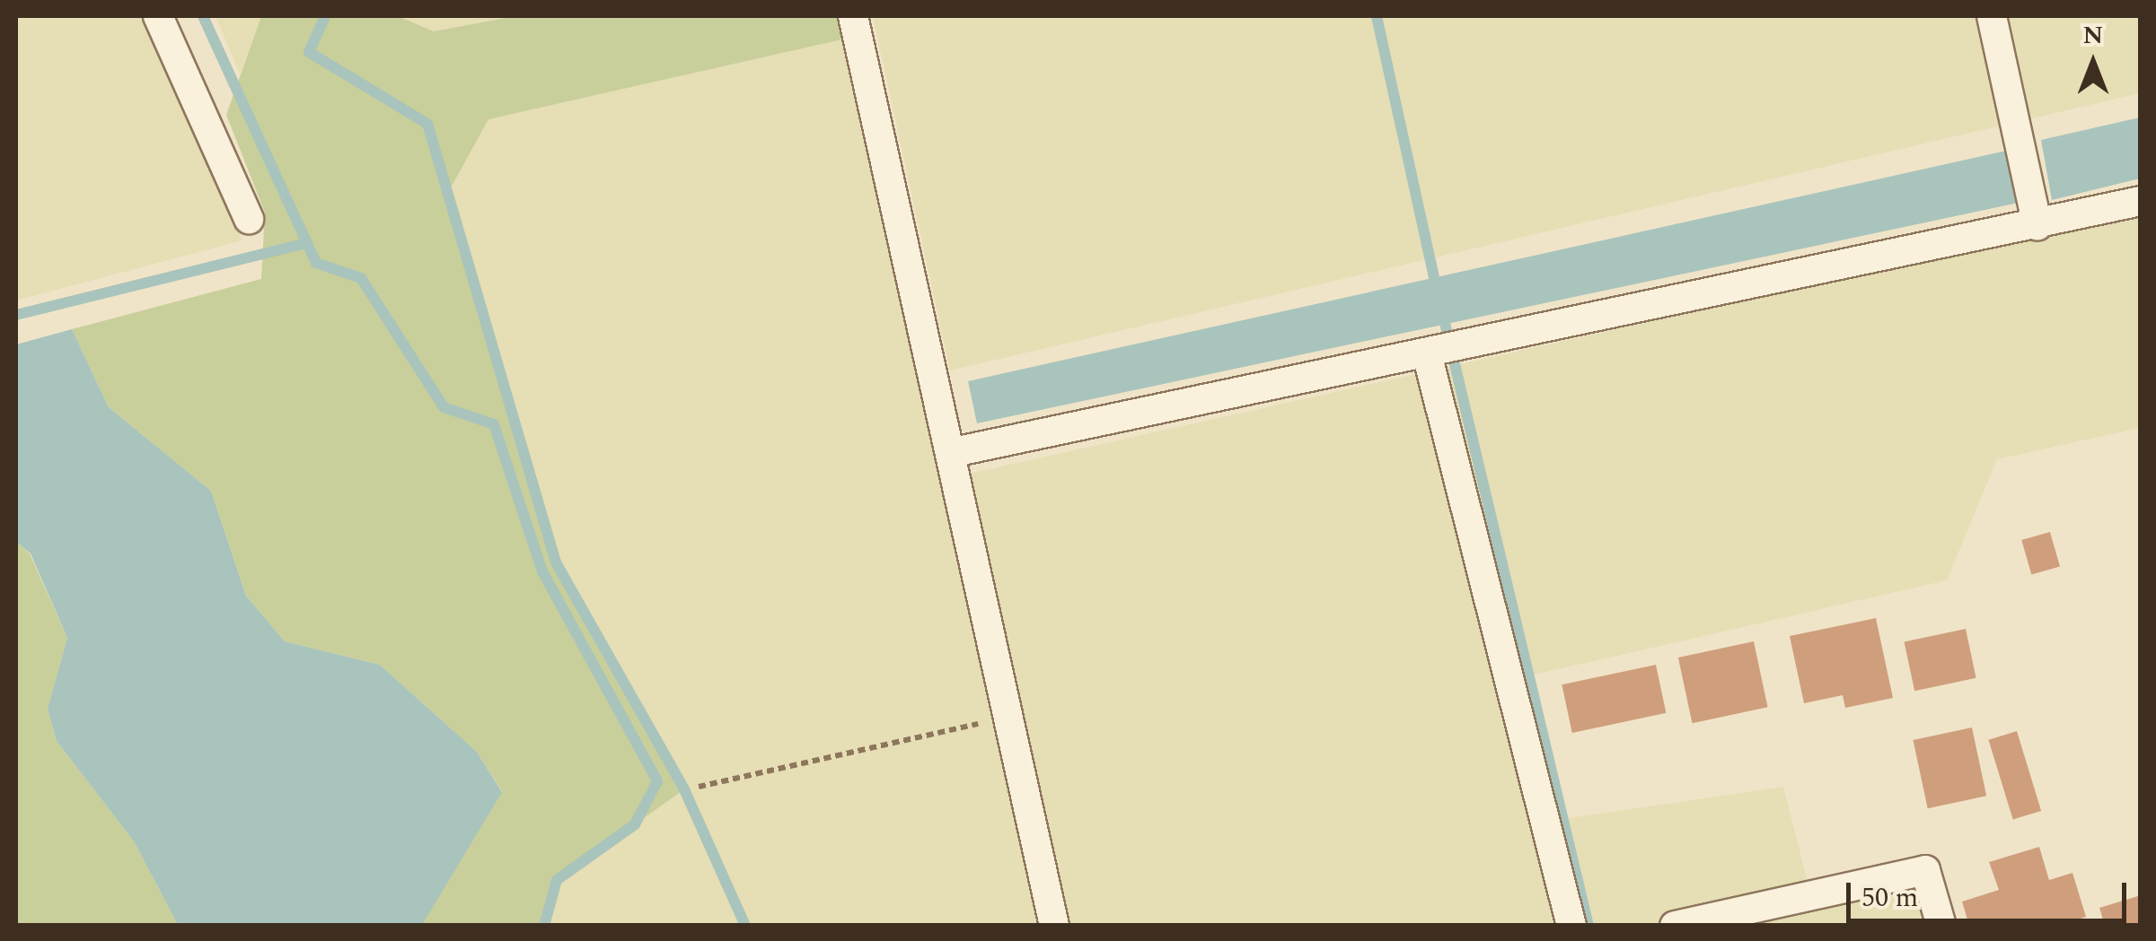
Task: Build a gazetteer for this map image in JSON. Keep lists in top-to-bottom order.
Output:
{
  "scale_bar": "50 m",
  "north": "top"
}
